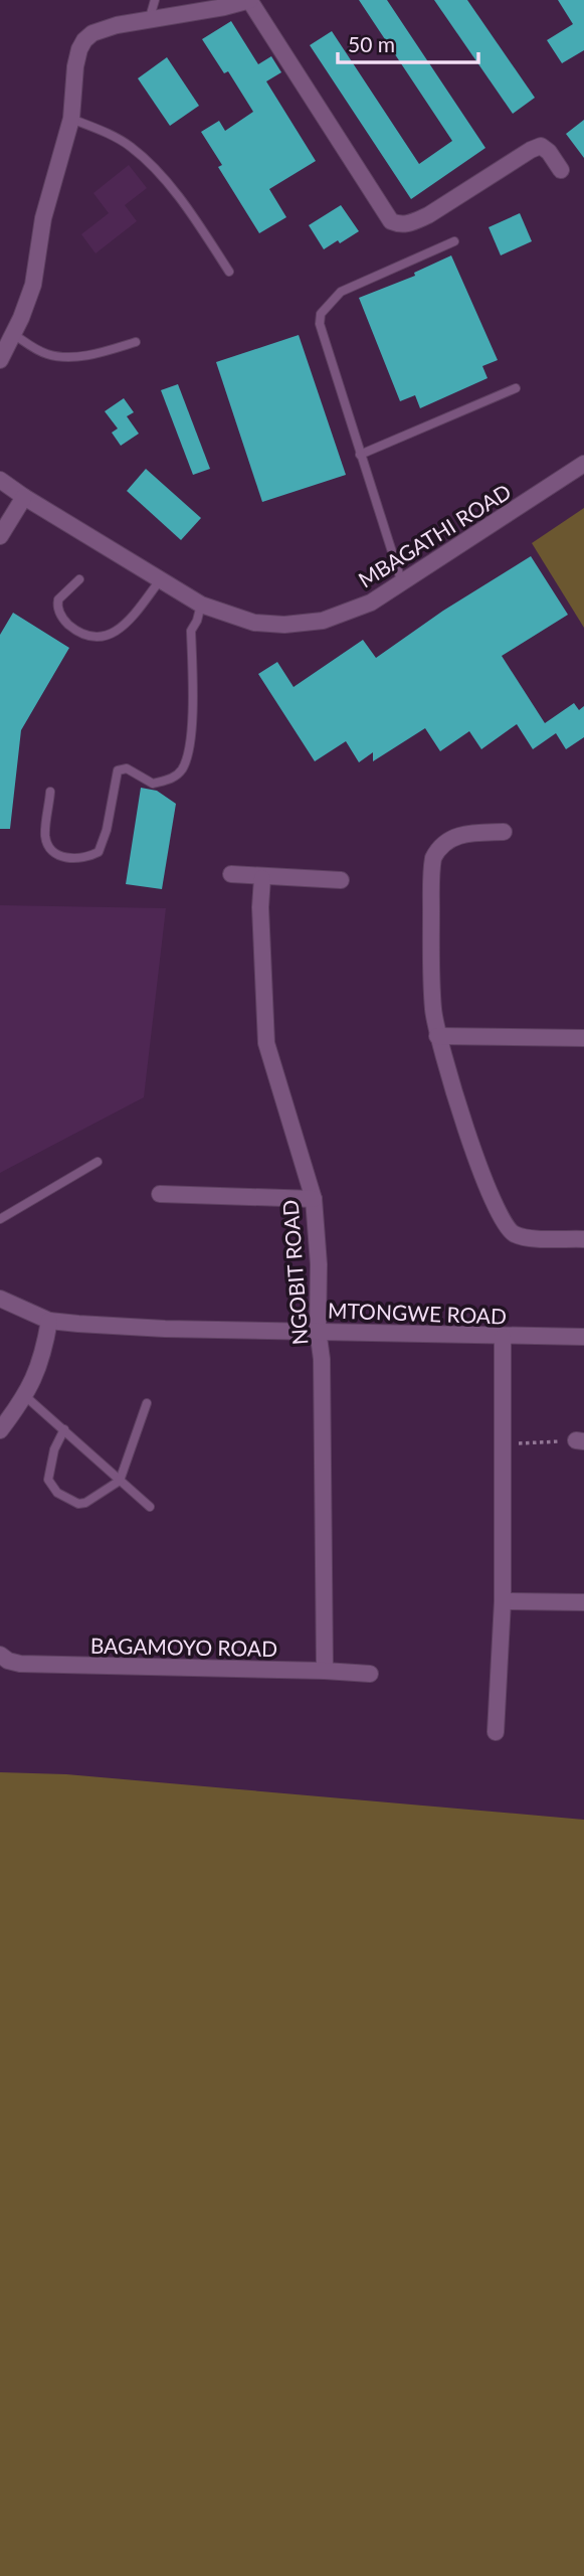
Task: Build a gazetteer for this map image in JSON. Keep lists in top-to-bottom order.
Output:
{
  "streets": {
    "street": [
      "MBAGATHI ROAD",
      "NGOBIT ROAD",
      "MTONGWE ROAD",
      "BAGAMOYO ROAD"
    ]
  },
  "crossings": [
    ["NGOBIT ROAD", "MTONGWE ROAD"],
    ["NGOBIT ROAD", "BAGAMOYO ROAD"]
  ],
  "scale_bar": "50 m"
}
